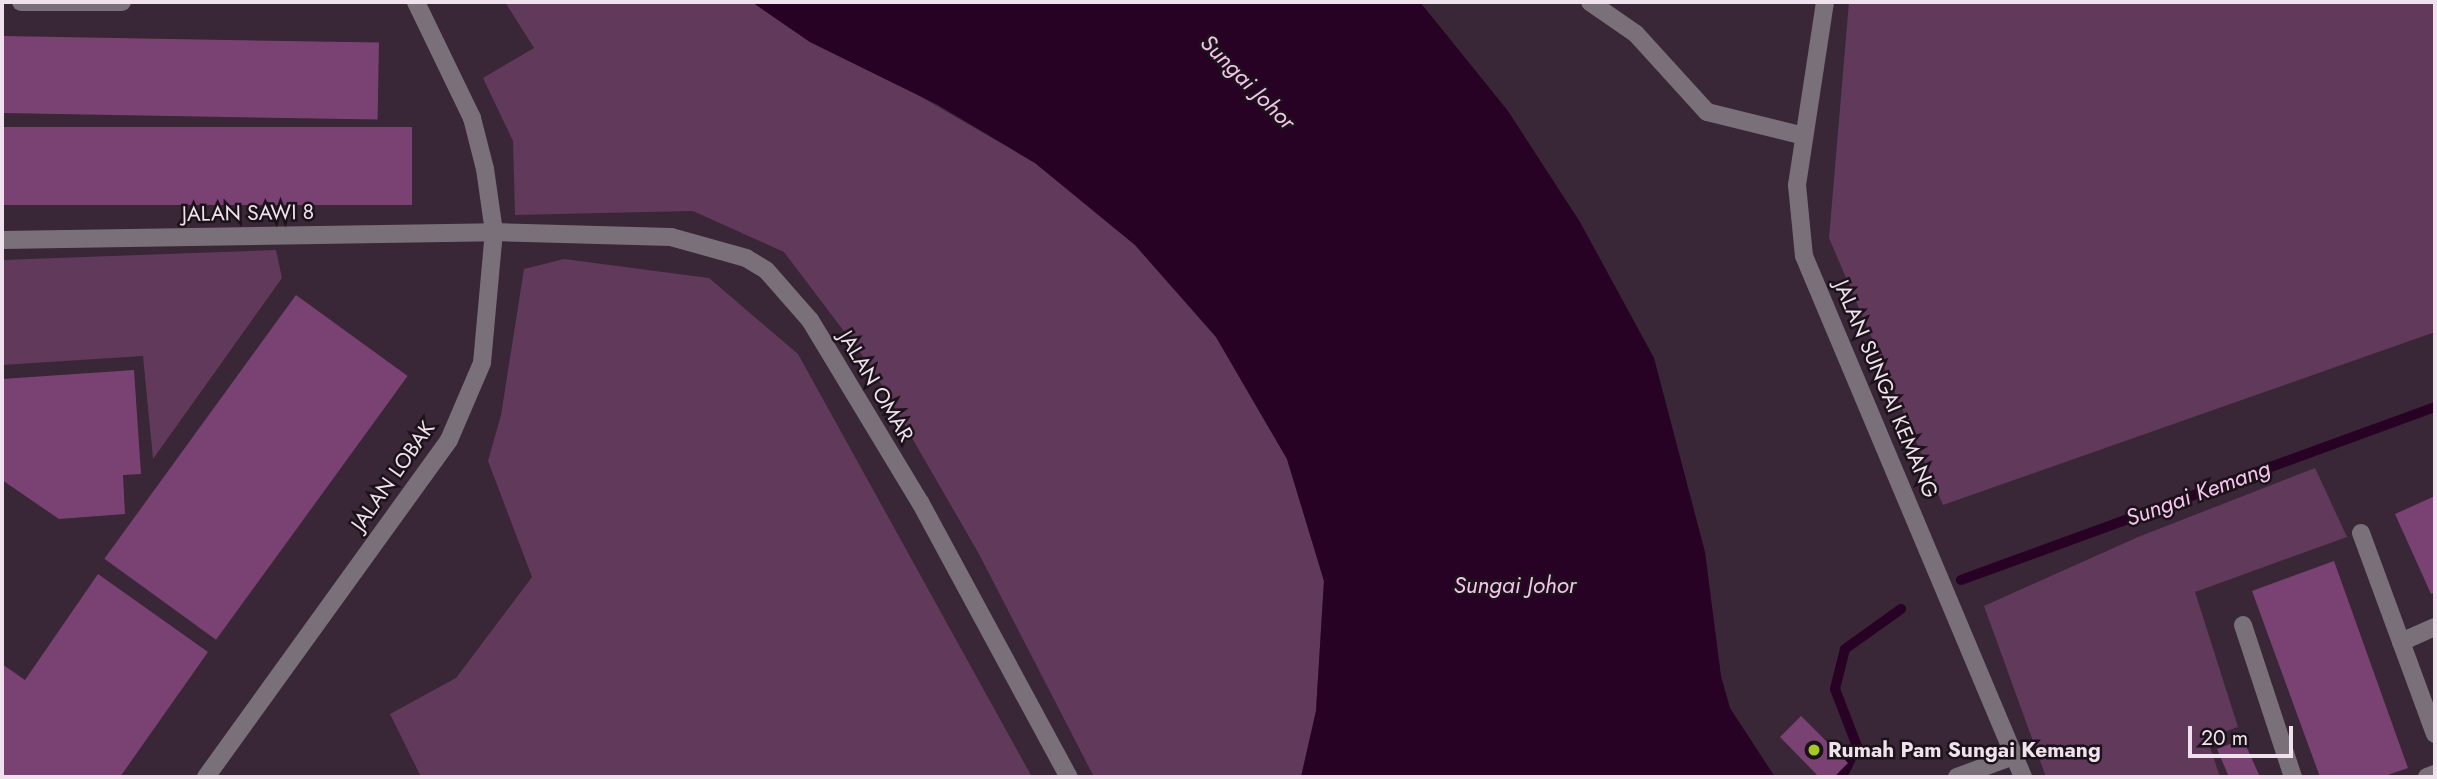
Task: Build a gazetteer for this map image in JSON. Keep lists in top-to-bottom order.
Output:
{
  "streets": {
    "street": [
      "JALAN SAWI 8",
      "JALAN OMAR",
      "JALAN SUNGAI KEMANG",
      "JALAN LOBAK"
    ]
  },
  "crossings": [
    ["JALAN SAWI 8", "JALAN OMAR"],
    ["JALAN SAWI 8", "JALAN LOBAK"],
    ["JALAN OMAR", "JALAN LOBAK"]
  ],
  "water": ["Sungai Johor", "Sungai Kemang"],
  "places": ["Rumah Pam Sungai Kemang"],
  "scale_bar": "20 m"
}
